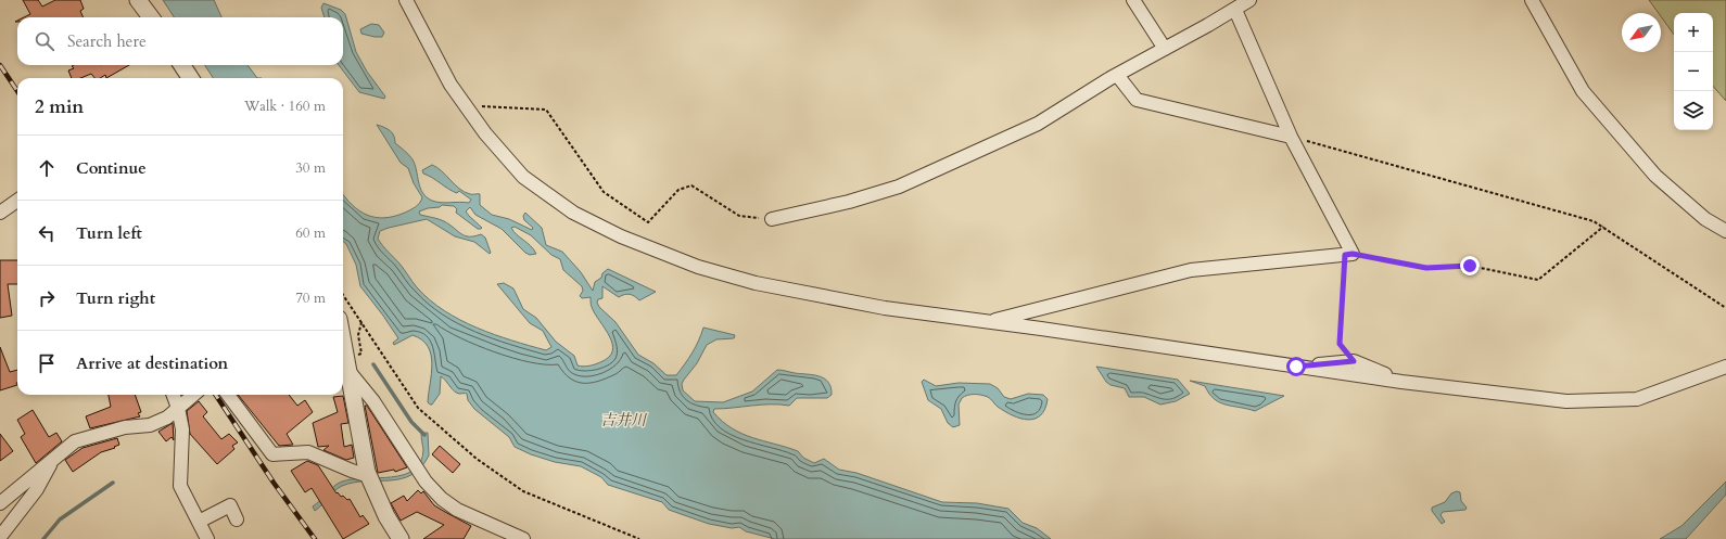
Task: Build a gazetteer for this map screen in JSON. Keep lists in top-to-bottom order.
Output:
{
  "water": ["吉井川"],
  "north": "bottom left",
  "page": {
    "map_buttons": ["+", "−"],
    "search": "Search here",
    "heading": ["2 min", "Walk · 160 m"],
    "list": [
      ["Continue", "30 m"],
      ["Turn left", "60 m"],
      ["Turn right", "70 m"],
      "Arrive at destination"
    ]
  }
}
